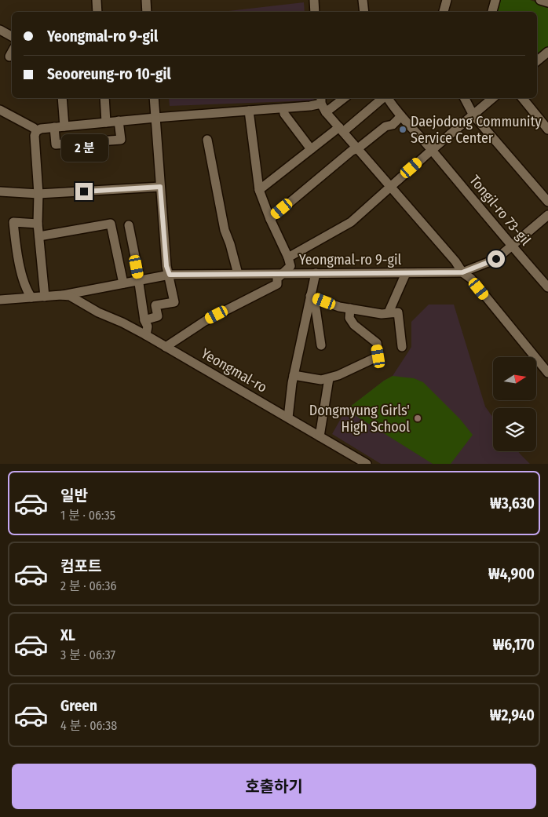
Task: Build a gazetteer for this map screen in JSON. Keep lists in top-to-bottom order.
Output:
{
  "streets": {
    "street": ["Tongil-ro 73-gil", "Yeongmal-ro 9-gil", "Yeongmal-ro"]
  },
  "crossings": [
    ["Tongil-ro 73-gil", "Yeongmal-ro 9-gil"],
    ["Yeongmal-ro 9-gil", "Yeongmal-ro"]
  ],
  "places": ["Daejodong Community Service Center", "Dongmyung Girls' High School"],
  "north": "right",
  "page": {
    "banner": ["Yeongmal-ro 9-gil", "Seooreung-ro 10-gil"],
    "bubble": "2 분",
    "list": [
      {
        "name": "일반",
        "note": "1 분 · 06:35",
        "value": "₩3,630"
      },
      {
        "name": "컴포트",
        "note": "2 분 · 06:36",
        "value": "₩4,900"
      },
      {
        "name": "XL",
        "note": "3 분 · 06:37",
        "value": "₩6,170"
      },
      {
        "name": "Green",
        "note": "4 분 · 06:38",
        "value": "₩2,940"
      }
    ],
    "buttons": "호출하기"
  }
}
